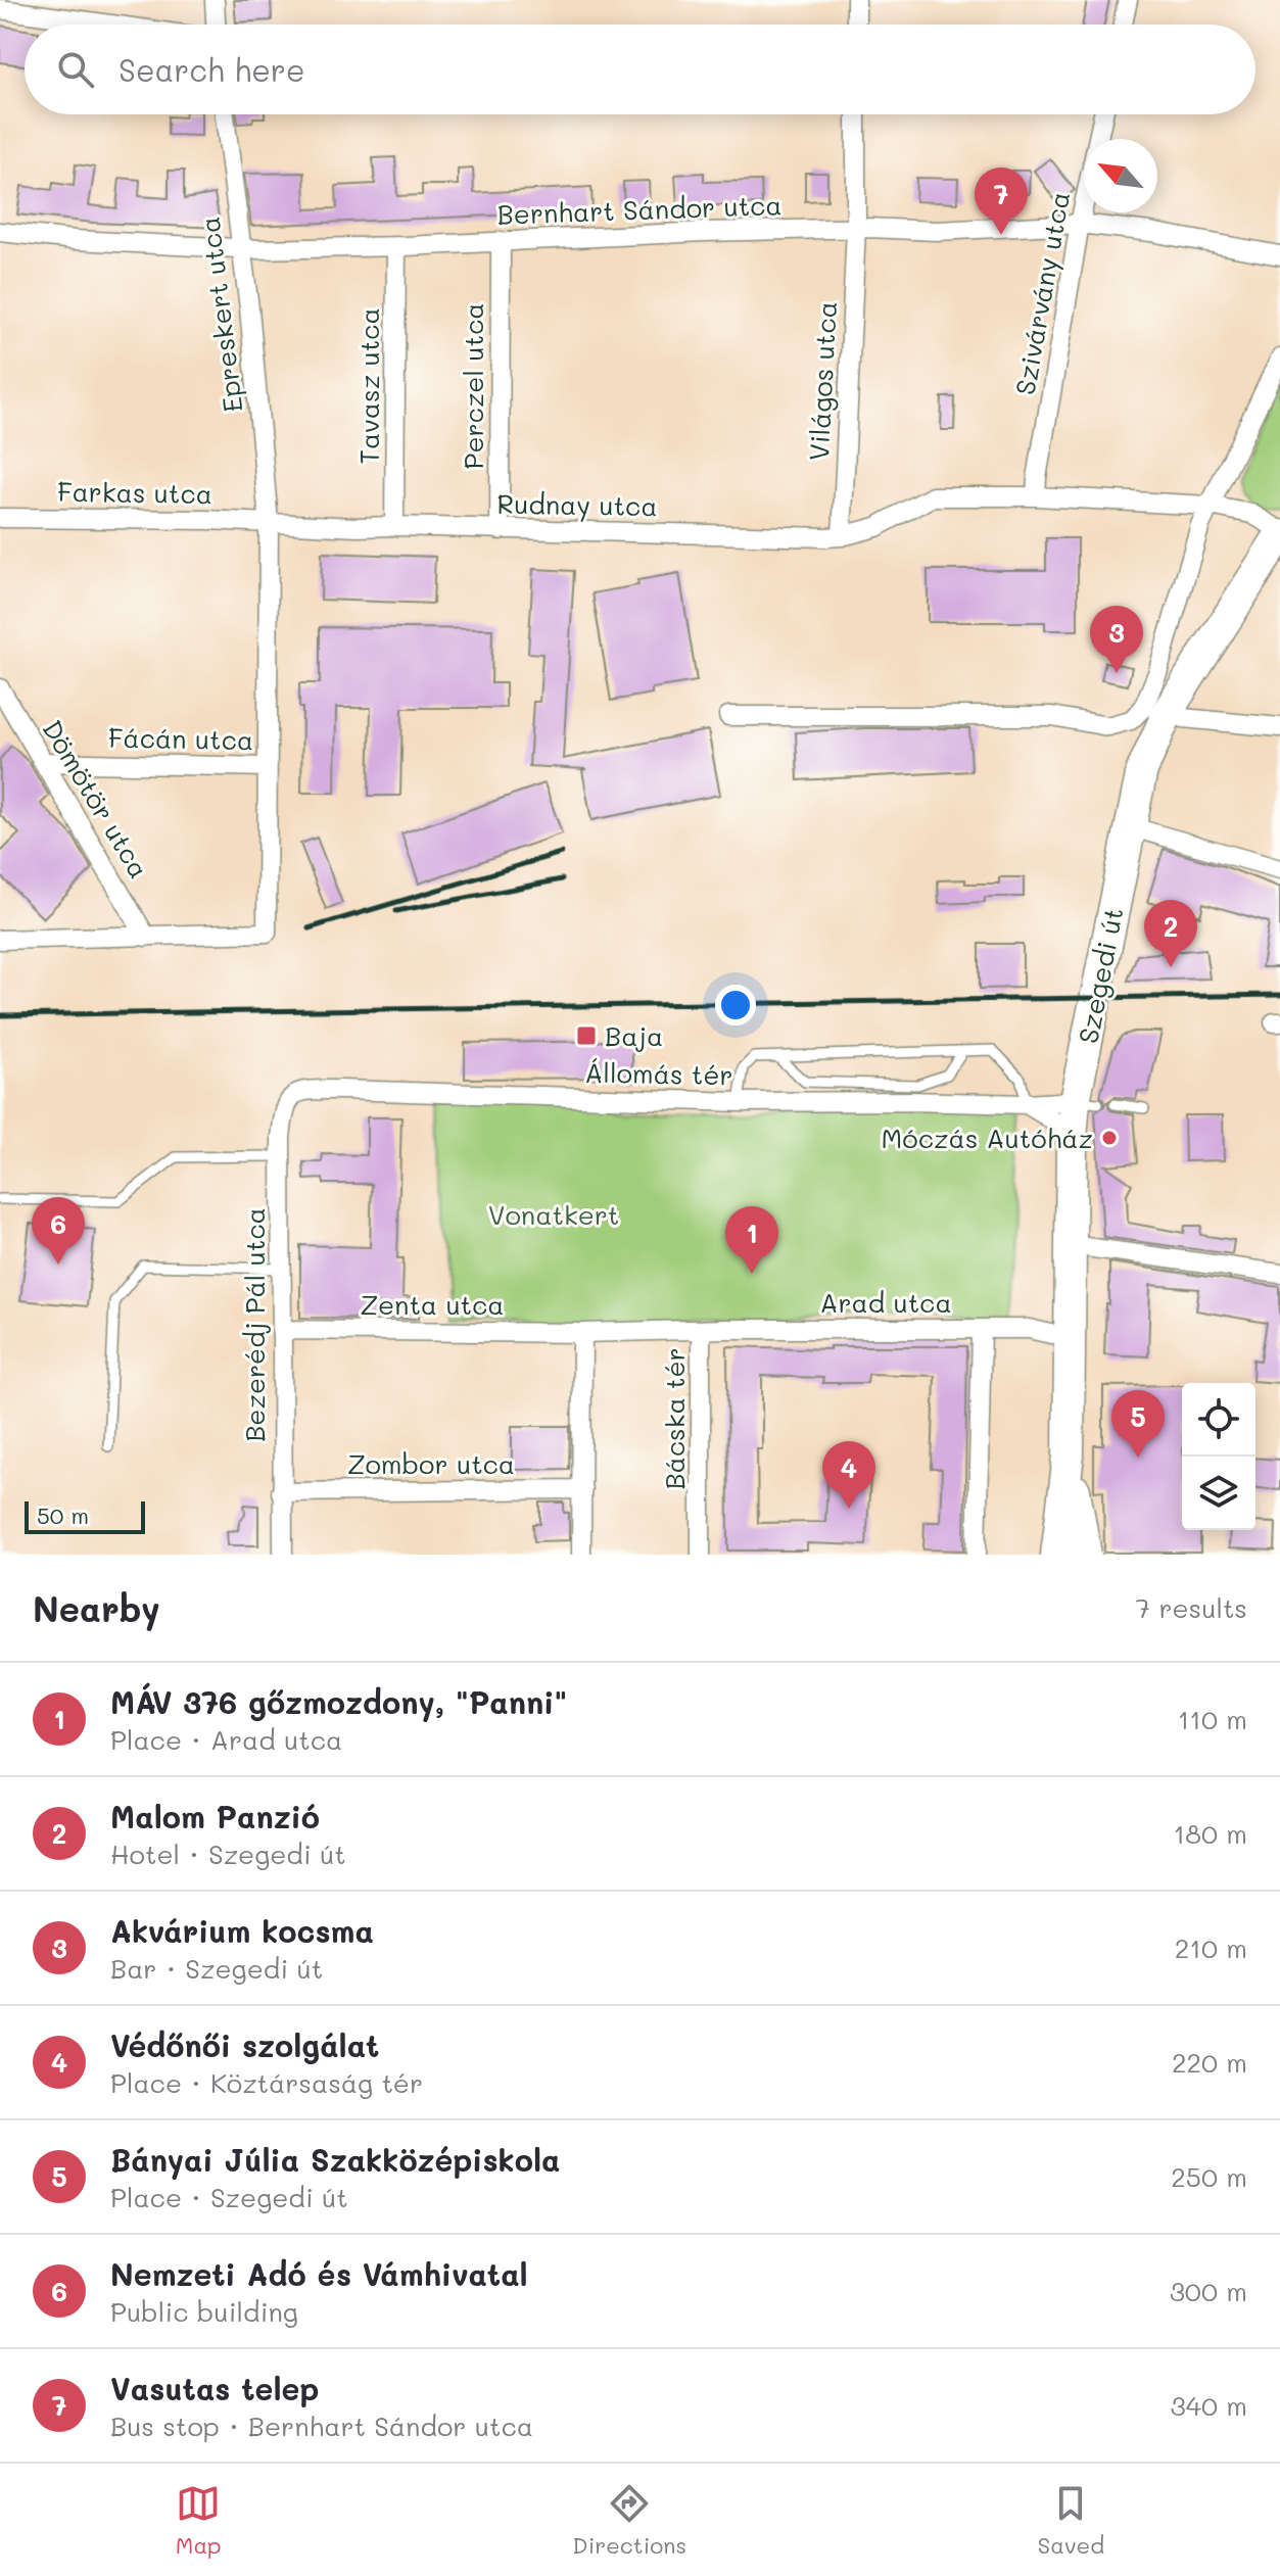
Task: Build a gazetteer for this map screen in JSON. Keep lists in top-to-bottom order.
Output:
{
  "streets": {
    "main road": ["Szegedi út"],
    "street": [
      "Bernhart Sándor utca",
      "Szivárvány utca",
      "Epreskert utca",
      "Világos utca",
      "Tavasz utca",
      "Perczel utca",
      "Farkas utca",
      "Rudnay utca",
      "Fácán utca",
      "Dömötör utca",
      "Állomás tér",
      "Arad utca",
      "Zenta utca",
      "Bezerédj Pál utca",
      "Bácska tér",
      "Zombor utca"
    ]
  },
  "crossings": [
    ["Bernhart Sándor utca", "Szivárvány utca"],
    ["Bernhart Sándor utca", "Epreskert utca"],
    ["Bernhart Sándor utca", "Világos utca"],
    ["Bernhart Sándor utca", "Tavasz utca"],
    ["Bernhart Sándor utca", "Perczel utca"],
    ["Szivárvány utca", "Rudnay utca"],
    ["Epreskert utca", "Farkas utca"],
    ["Epreskert utca", "Rudnay utca"],
    ["Világos utca", "Rudnay utca"],
    ["Tavasz utca", "Rudnay utca"],
    ["Perczel utca", "Rudnay utca"],
    ["Farkas utca", "Rudnay utca"],
    ["Rudnay utca", "Szegedi út"],
    ["Fácán utca", "Dömötör utca"],
    ["Szegedi út", "Állomás tér"],
    ["Szegedi út", "Arad utca"],
    ["Állomás tér", "Bezerédj Pál utca"],
    ["Arad utca", "Bácska tér"],
    ["Zenta utca", "Bezerédj Pál utca"],
    ["Zenta utca", "Bácska tér"],
    ["Bezerédj Pál utca", "Zombor utca"]
  ],
  "parks": ["Vonatkert"],
  "places": {
    "transit": ["Baja"],
    "other": ["Móczás Autóház"]
  },
  "scale_bar": "50 m",
  "north": "top left",
  "page": {
    "search": "Search here",
    "pins": [
      "7",
      "3",
      "2",
      "6",
      "1",
      "5",
      "4"
    ],
    "scale": "50 m",
    "heading": ["Nearby", "7 results"],
    "list": [
      {
        "mark": "1",
        "name": "MÁV 376 gőzmozdony, \"Panni\"",
        "note": "Place · Arad utca",
        "value": "110 m"
      },
      {
        "mark": "2",
        "name": "Malom Panzió",
        "note": "Hotel · Szegedi út",
        "value": "180 m"
      },
      {
        "mark": "3",
        "name": "Akvárium kocsma",
        "note": "Bar · Szegedi út",
        "value": "210 m"
      },
      {
        "mark": "4",
        "name": "Védőnői szolgálat",
        "note": "Place · Köztársaság tér",
        "value": "220 m"
      },
      {
        "mark": "5",
        "name": "Bányai Júlia Szakközépiskola",
        "note": "Place · Szegedi út",
        "value": "250 m"
      },
      {
        "mark": "6",
        "name": "Nemzeti Adó és Vámhivatal",
        "note": "Public building",
        "value": "300 m"
      },
      {
        "mark": "7",
        "name": "Vasutas telep",
        "note": "Bus stop · Bernhart Sándor utca",
        "value": "340 m"
      }
    ],
    "nav": ["Map", "Directions", "Saved"]
  }
}
